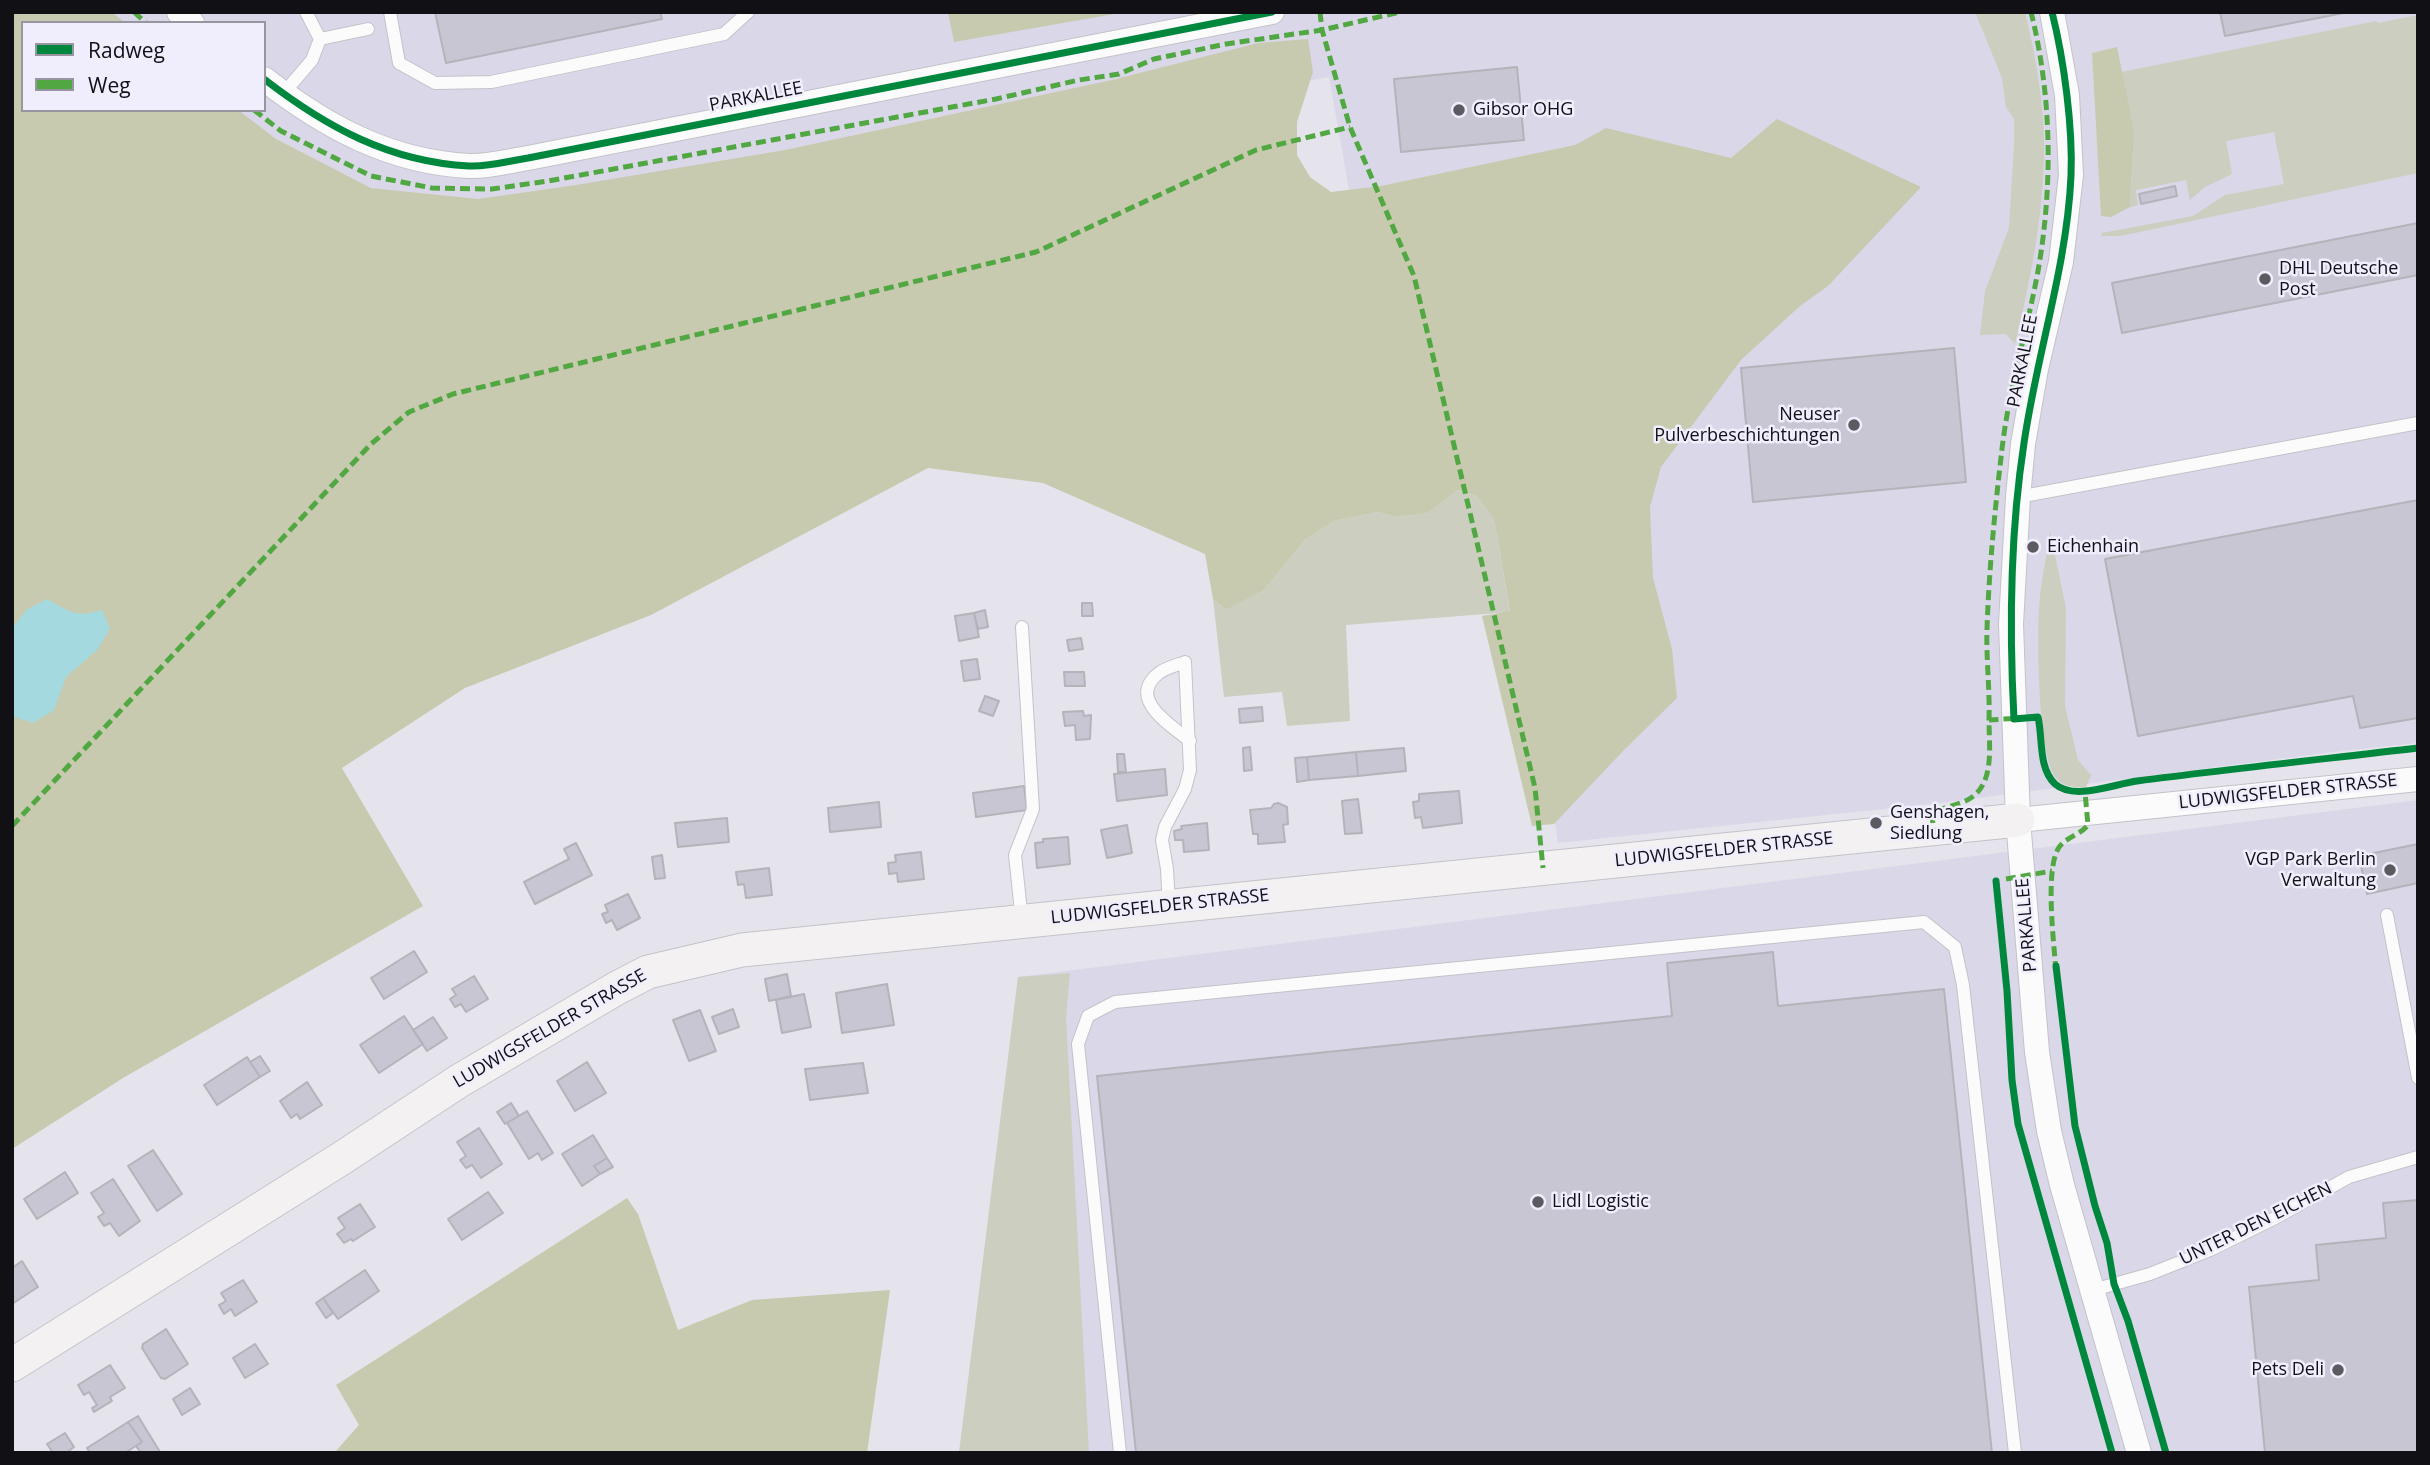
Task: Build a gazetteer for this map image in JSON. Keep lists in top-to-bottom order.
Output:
{
  "streets": {
    "street": ["PARKALLEE", "LUDWIGSFELDER STRASSE"],
    "lane": ["UNTER DEN EICHEN"]
  },
  "crossings": [
    ["PARKALLEE", "LUDWIGSFELDER STRASSE"],
    ["PARKALLEE", "UNTER DEN EICHEN"]
  ],
  "places": [
    "Gibsor OHG",
    "DHL Deutsche Post",
    "Neuser Pulverbeschichtungen",
    "Eichenhain",
    "Genshagen, Siedlung",
    "VGP Park Berlin Verwaltung",
    "Lidl Logistic",
    "Pets Deli"
  ],
  "legend": ["Radweg", "Weg"]
}
